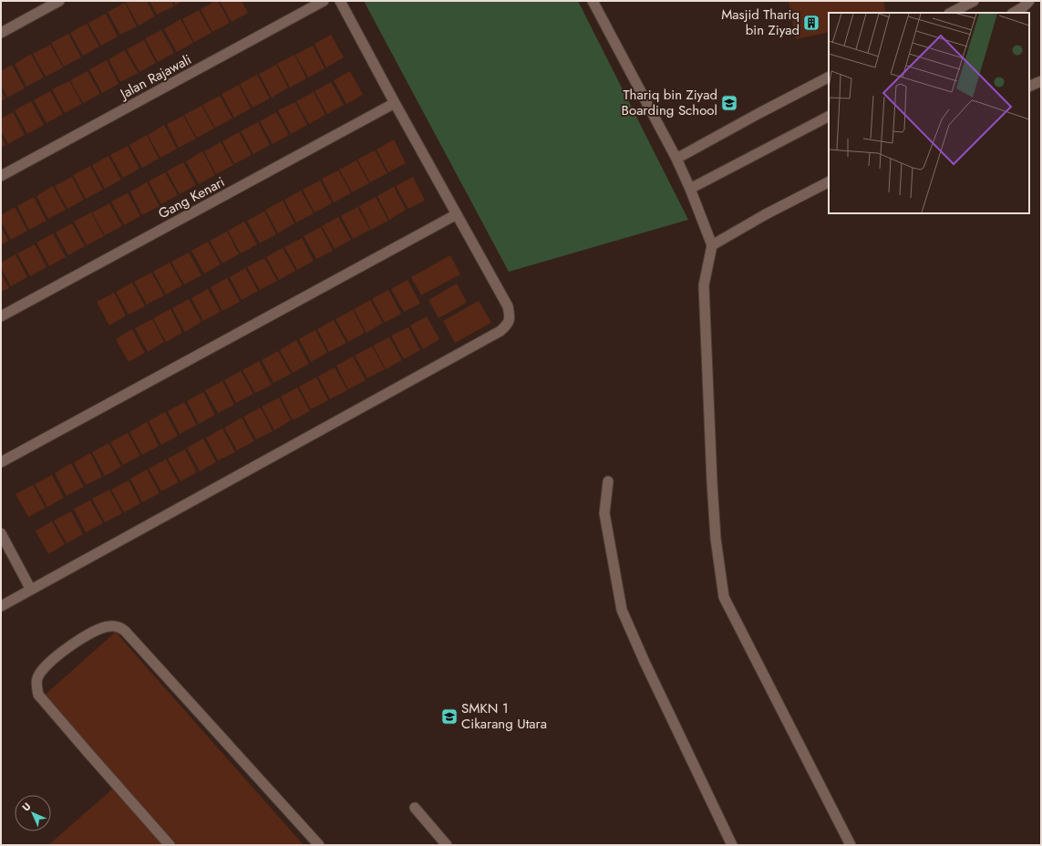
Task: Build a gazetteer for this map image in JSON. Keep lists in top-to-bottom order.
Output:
{
  "streets": {
    "street": ["Jalan Rajawali", "Gang Kenari"]
  },
  "places": {
    "building": ["Masjid Thariq bin Ziyad"],
    "school or university": ["Thariq bin Ziyad Boarding School", "SMKN 1 Cikarang Utara"]
  },
  "north": "top left"
}
